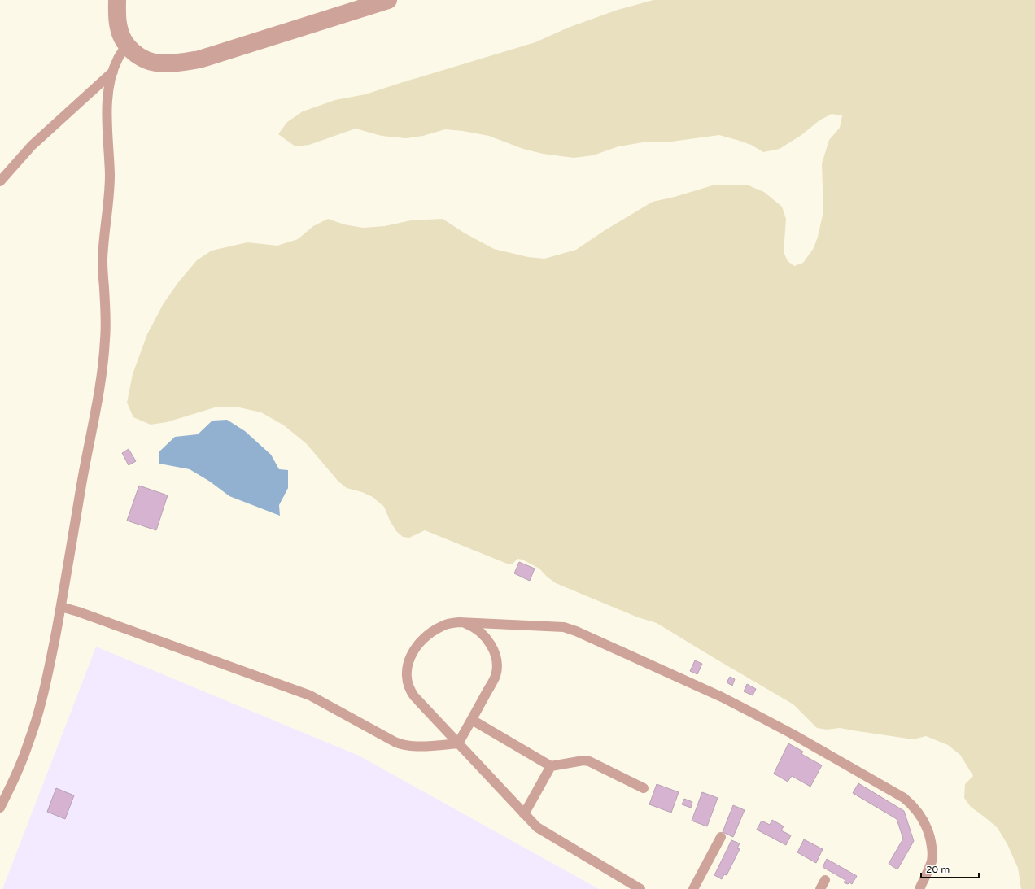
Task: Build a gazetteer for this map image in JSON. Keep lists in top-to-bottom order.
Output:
{
  "scale_bar": "20 m"
}
